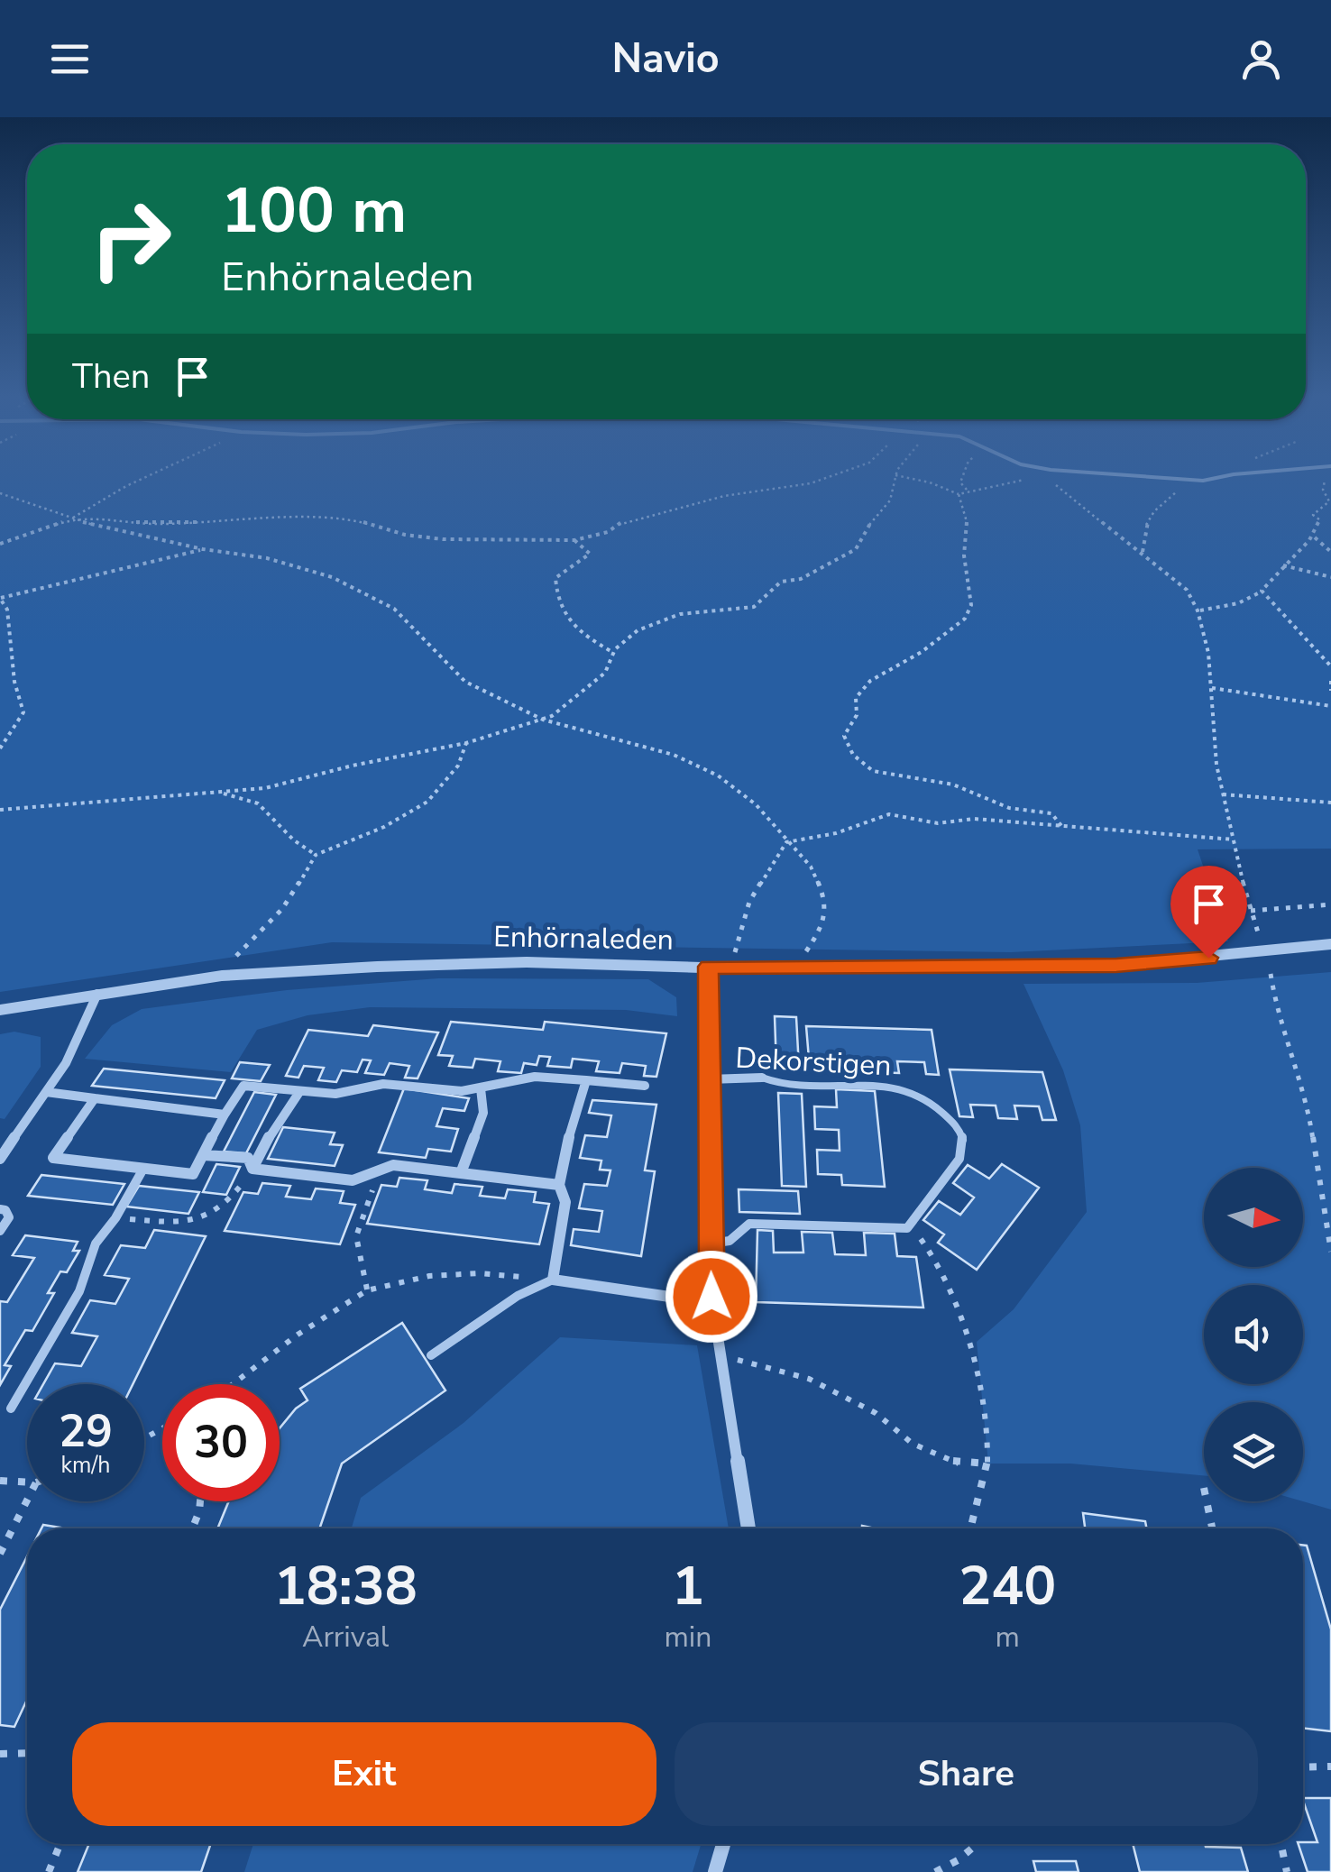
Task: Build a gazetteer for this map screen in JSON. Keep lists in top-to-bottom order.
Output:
{
  "streets": {
    "street": ["Enhörnaleden", "Dekorstigen"]
  },
  "north": "right",
  "page": {
    "header": "Navio",
    "turn": ["100 m", "Enhörnaleden"],
    "then": "Then",
    "speed": "29 km/h",
    "limit": "30",
    "eta": [
      "18:38",
      "Arrival",
      "1",
      "min",
      "240",
      "m"
    ],
    "buttons": ["Exit", "Share"]
  }
}
